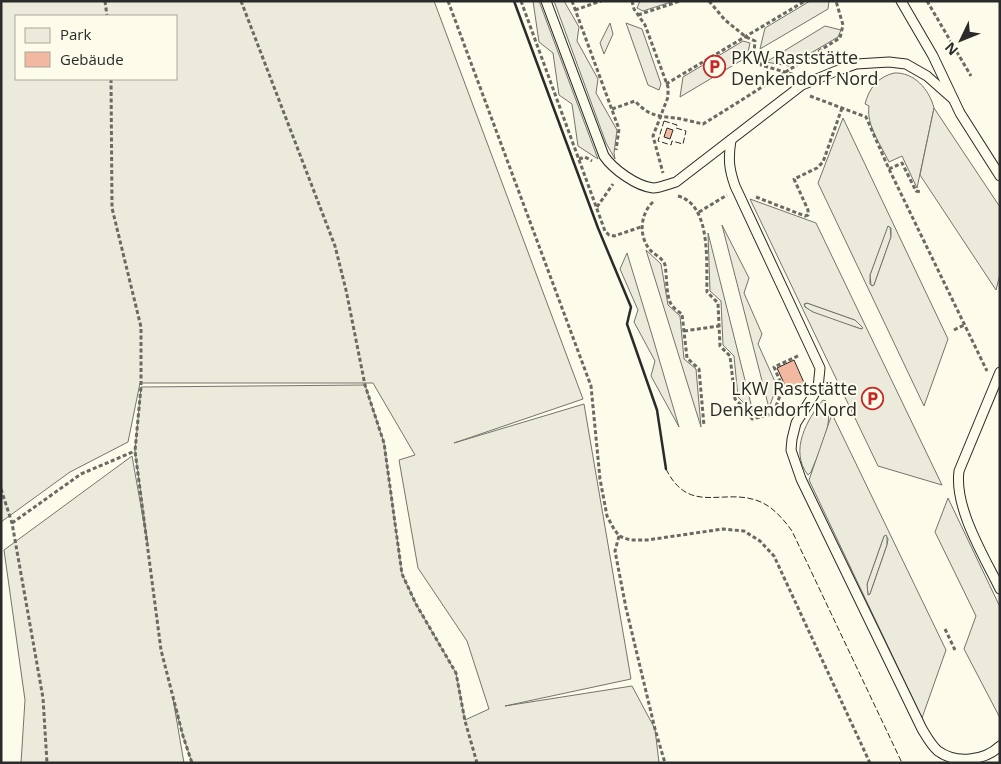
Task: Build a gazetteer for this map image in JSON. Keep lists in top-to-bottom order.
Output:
{
  "places": {
    "parking": ["PKW Raststätte Denkendorf Nord", "LKW Raststätte Denkendorf Nord"]
  },
  "legend": ["Park", "Gebäude"],
  "north": "bottom left"
}
